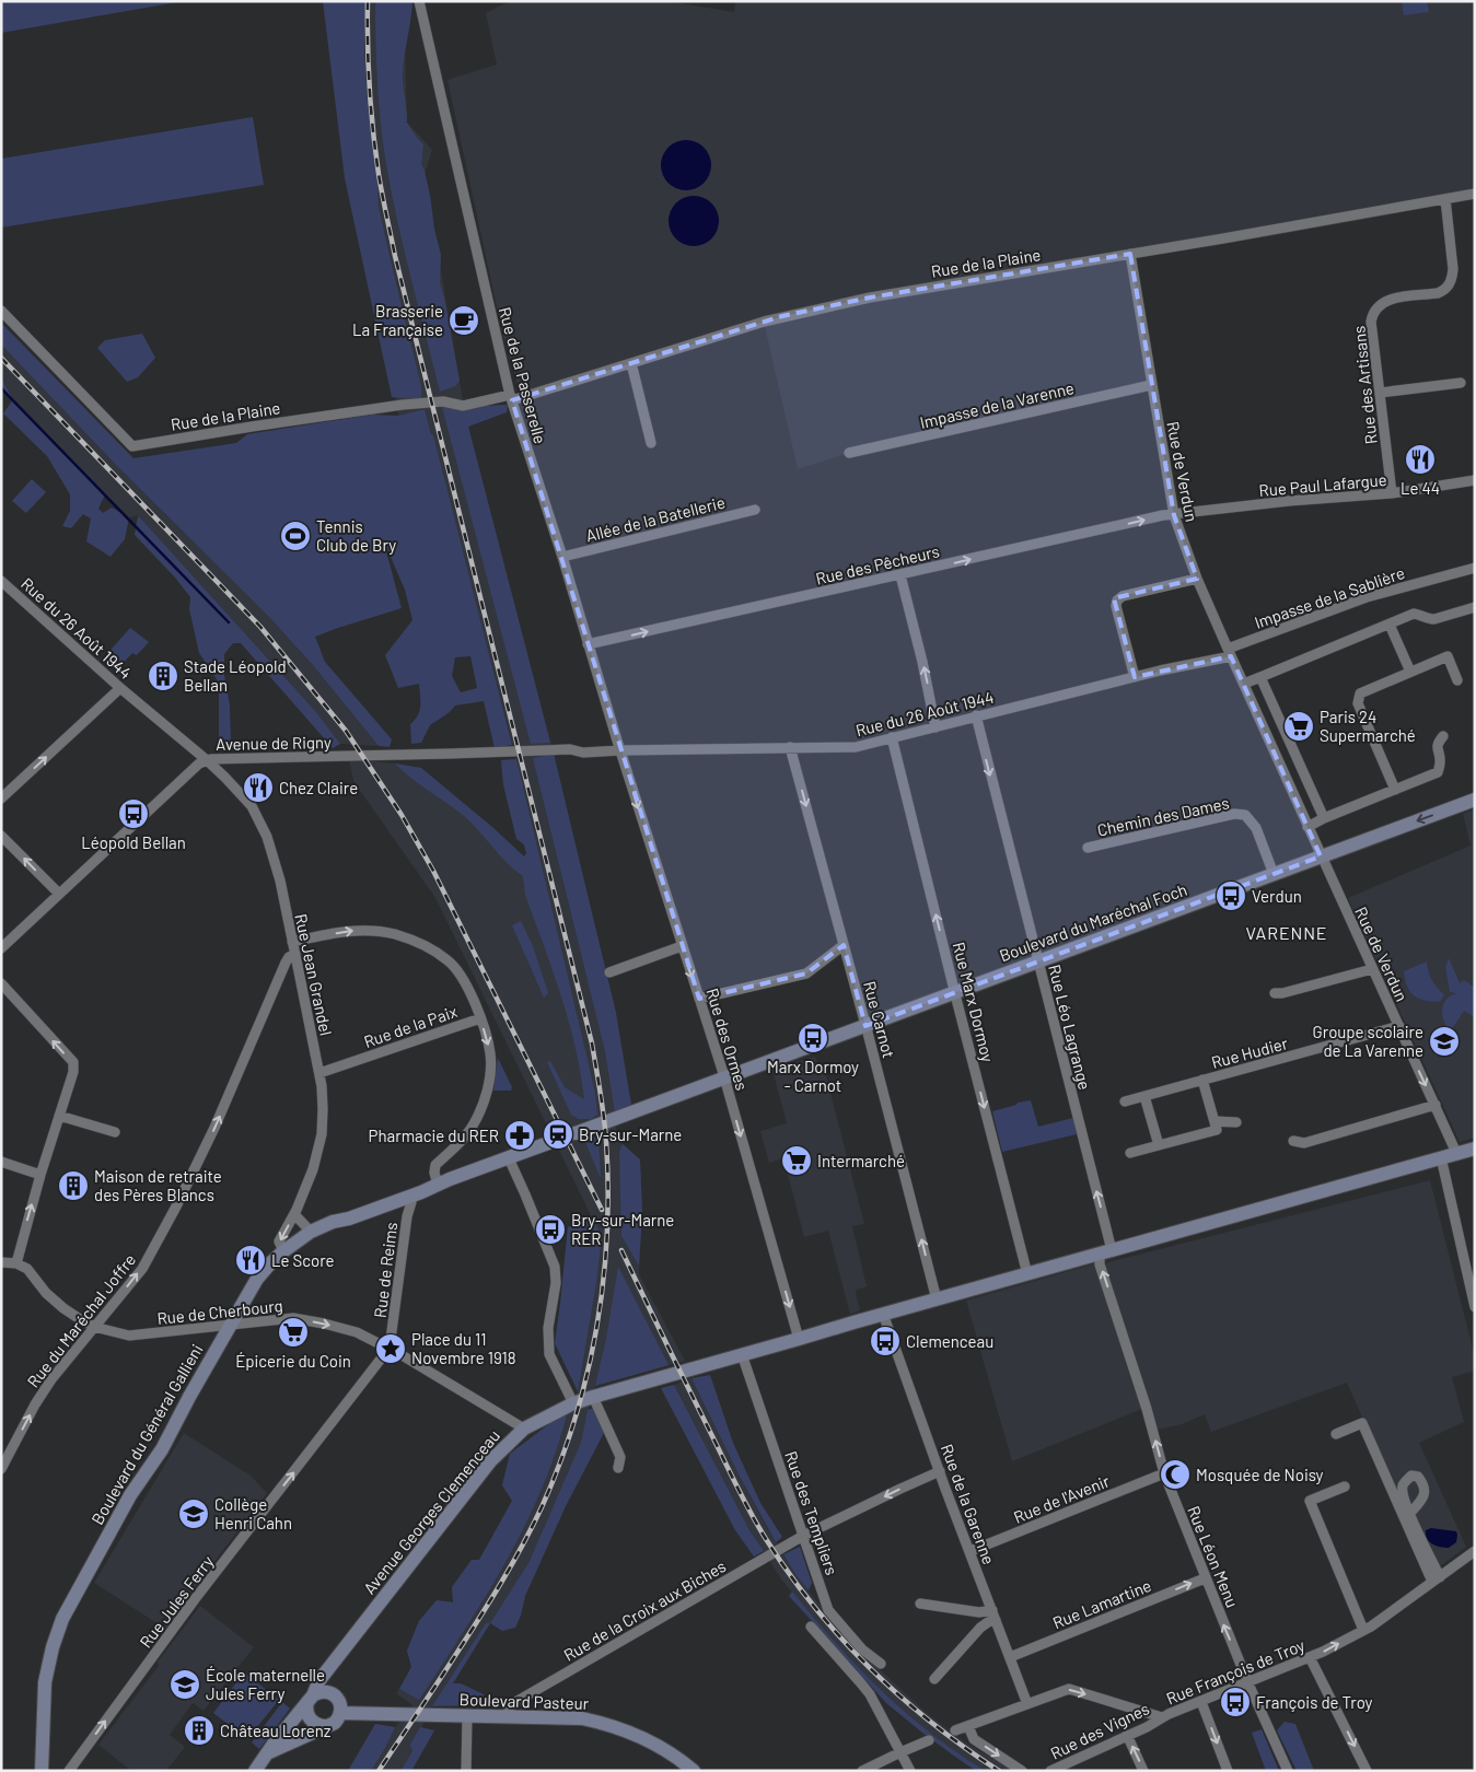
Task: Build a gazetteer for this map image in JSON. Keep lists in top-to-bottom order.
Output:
{
  "streets": {
    "main road": [
      "Boulevard du Maréchal Foch",
      "Boulevard du Général Gallieni",
      "Avenue Georges Clemenceau",
      "Boulevard Pasteur"
    ],
    "street": [
      "Rue de la Plaine",
      "Rue de la Passerelle",
      "Rue des Artisans",
      "Impasse de la Varenne",
      "Rue de Verdun",
      "Rue Paul Lafargue",
      "Allée de la Batellerie",
      "Rue des Pêcheurs",
      "Impasse de la Sablière",
      "Rue du 26 Août 1944",
      "Avenue de Rigny",
      "Chemin des Dames",
      "Rue Jean Grandel",
      "Rue Marx Dormoy",
      "Rue Carnot",
      "Rue de la Paix",
      "Rue Léo Lagrange",
      "Rue des Ormes",
      "Rue Hudier",
      "Rue de Reims",
      "Rue de Cherbourg",
      "Rue du Maréchal Joffre",
      "Rue de l'Avenir",
      "Rue de la Garenne",
      "Rue des Templiers",
      "Rue Léon Menu",
      "Rue Jules Ferry",
      "Rue Lamartine",
      "Rue de la Croix aux Biches",
      "Rue François de Troy",
      "Rue des Vignes"
    ]
  },
  "crossings": [
    ["Rue de la Plaine", "Rue de la Passerelle"],
    ["Rue de la Plaine", "Rue des Artisans"],
    ["Rue de la Plaine", "Rue de Verdun"],
    ["Rue de la Passerelle", "Allée de la Batellerie"],
    ["Rue de la Passerelle", "Rue des Pêcheurs"],
    ["Rue de la Passerelle", "Rue du 26 Août 1944"],
    ["Rue de la Passerelle", "Avenue de Rigny"],
    ["Rue de la Passerelle", "Rue des Ormes"],
    ["Rue des Artisans", "Rue Paul Lafargue"],
    ["Impasse de la Varenne", "Rue de Verdun"],
    ["Rue de Verdun", "Rue Paul Lafargue"],
    ["Rue de Verdun", "Rue des Pêcheurs"],
    ["Rue de Verdun", "Impasse de la Sablière"],
    ["Rue de Verdun", "Rue du 26 Août 1944"],
    ["Rue de Verdun", "Boulevard du Maréchal Foch"],
    ["Rue de Verdun", "Rue Hudier"],
    ["Rue de Verdun", "Avenue Georges Clemenceau"],
    ["Rue Paul Lafargue", "Rue des Pêcheurs"],
    ["Impasse de la Sablière", "Rue du 26 Août 1944"],
    ["Rue du 26 Août 1944", "Avenue de Rigny"],
    ["Rue du 26 Août 1944", "Rue Jean Grandel"],
    ["Rue du 26 Août 1944", "Rue Marx Dormoy"],
    ["Rue du 26 Août 1944", "Rue Carnot"],
    ["Rue du 26 Août 1944", "Rue Léo Lagrange"],
    ["Rue du 26 Août 1944", "Rue des Ormes"],
    ["Avenue de Rigny", "Rue Jean Grandel"],
    ["Avenue de Rigny", "Rue des Ormes"],
    ["Chemin des Dames", "Boulevard du Maréchal Foch"],
    ["Boulevard du Maréchal Foch", "Rue Marx Dormoy"],
    ["Boulevard du Maréchal Foch", "Rue Carnot"],
    ["Boulevard du Maréchal Foch", "Rue Léo Lagrange"],
    ["Boulevard du Maréchal Foch", "Rue des Ormes"],
    ["Rue Jean Grandel", "Rue de la Paix"],
    ["Rue Jean Grandel", "Rue du Maréchal Joffre"],
    ["Rue Jean Grandel", "Boulevard du Général Gallieni"],
    ["Rue Marx Dormoy", "Avenue Georges Clemenceau"],
    ["Rue Carnot", "Avenue Georges Clemenceau"],
    ["Rue Léo Lagrange", "Avenue Georges Clemenceau"],
    ["Rue Léo Lagrange", "Rue Léon Menu"],
    ["Rue des Ormes", "Avenue Georges Clemenceau"],
    ["Rue de Reims", "Rue de Cherbourg"],
    ["Rue de Reims", "Boulevard du Général Gallieni"],
    ["Rue de Reims", "Rue Jules Ferry"],
    ["Rue de Cherbourg", "Rue du Maréchal Joffre"],
    ["Rue de Cherbourg", "Boulevard du Général Gallieni"],
    ["Rue de Cherbourg", "Avenue Georges Clemenceau"],
    ["Rue de Cherbourg", "Rue Jules Ferry"],
    ["Rue de l'Avenir", "Rue de la Garenne"],
    ["Rue de l'Avenir", "Rue Léon Menu"],
    ["Rue de la Garenne", "Avenue Georges Clemenceau"],
    ["Rue de la Garenne", "Rue Lamartine"],
    ["Rue de la Garenne", "Rue de la Croix aux Biches"],
    ["Rue de la Garenne", "Rue François de Troy"],
    ["Avenue Georges Clemenceau", "Rue des Templiers"],
    ["Avenue Georges Clemenceau", "Rue Léon Menu"],
    ["Avenue Georges Clemenceau", "Boulevard Pasteur"],
    ["Rue des Templiers", "Rue de la Croix aux Biches"],
    ["Rue Léon Menu", "Rue Lamartine"],
    ["Rue Léon Menu", "Rue François de Troy"],
    ["Rue de la Croix aux Biches", "Boulevard Pasteur"],
    ["Rue François de Troy", "Rue des Vignes"]
  ],
  "one_way": [
    "Rue des Pêcheurs",
    "Rue des Ormes",
    "Rue du Maréchal Joffre",
    "Rue Léon Menu",
    "Rue Jules Ferry",
    "Rue Lamartine"
  ],
  "districts": ["VARENNE"],
  "places": {
    "cafe": ["Brasserie La Française"],
    "restaurant": ["Le 44", "Chez Claire", "Le Score"],
    "sports": ["Tennis Club de Bry"],
    "building": ["Stade Léopold Bellan", "Maison de retraite des Pères Blancs", "Château Lorenz"],
    "supermarket": ["Paris 24 Supermarché", "Intermarché", "Épicerie du Coin"],
    "bus stop": [
      "Léopold Bellan",
      "Verdun",
      "Marx Dormoy - Carnot",
      "Bry-sur-Marne RER",
      "Clemenceau",
      "François de Troy"
    ],
    "school or university": ["Groupe scolaire de La Varenne", "Collège Henri Cahn", "École maternelle Jules Ferry"],
    "station": ["Bry-sur-Marne"],
    "pharmacy": ["Pharmacie du RER"],
    "place": ["Place du 11 Novembre 1918"],
    "mosque": ["Mosquée de Noisy"]
  }
}
